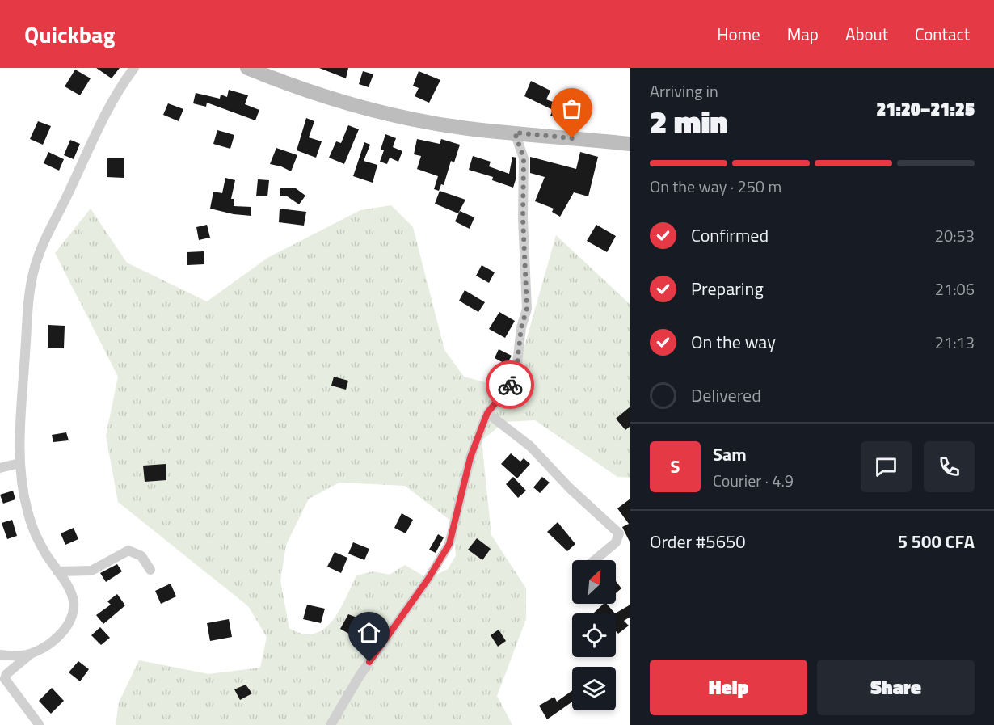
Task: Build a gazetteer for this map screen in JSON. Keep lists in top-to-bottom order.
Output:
{
  "north": "top right",
  "page": {
    "header": "Quickbag",
    "nav": [
      "Home",
      "Map",
      "About",
      "Contact"
    ],
    "heading": ["2 min", "Arriving in", "21:20–21:25"],
    "panel": [
      "Sam",
      "Courier · 4.9",
      "Order #5650",
      "5 500 CFA"
    ],
    "bar": "On the way · 250 m",
    "list": [
      ["Confirmed", "20:53"],
      ["Preparing", "21:06"],
      ["On the way", "21:13"],
      "Delivered"
    ],
    "round": "S",
    "buttons": ["Help", "Share"]
  }
}
